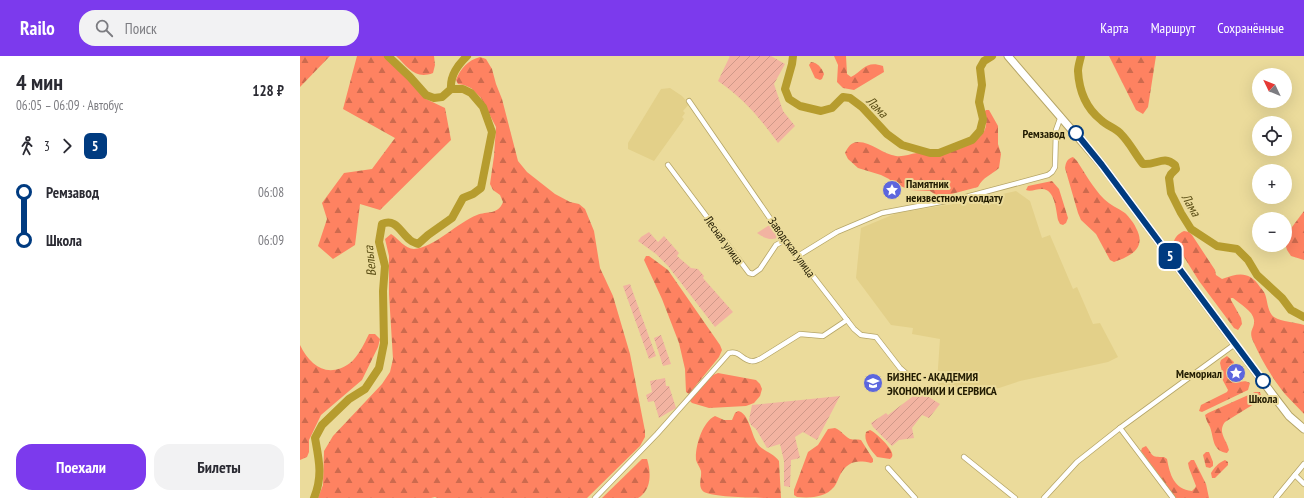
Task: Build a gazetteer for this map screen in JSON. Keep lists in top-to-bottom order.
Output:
{
  "streets": {
    "street": ["Лесная улица", "Заводская улица"]
  },
  "crossings": [
    ["Лесная улица", "Заводская улица"]
  ],
  "water": ["Лама", "Вельга"],
  "places": {
    "other": ["Ремзавод", "Школа"],
    "place": ["Памятник неизвестному солдату", "Мемориал"],
    "school or university": ["БИЗНЕС - АКАДЕМИЯ ЭКОНОМИКИ И СЕРВИСА"]
  },
  "lines": ["bus line 5"],
  "north": "top left",
  "page": {
    "header": "Railo",
    "search": "Поиск",
    "nav": ["Карта", "Маршрут", "Сохранённые"],
    "heading": ["4 мин", "06:05 – 06:09 · Автобус", "128 ₽"],
    "on_map": "5",
    "map_buttons": ["+", "−"],
    "legs": ["3", "5"],
    "list": [
      {
        "name": "Ремзавод",
        "value": "06:08"
      },
      {
        "name": "Школа",
        "value": "06:09"
      }
    ],
    "buttons": ["Поехали", "Билеты"]
  }
}
